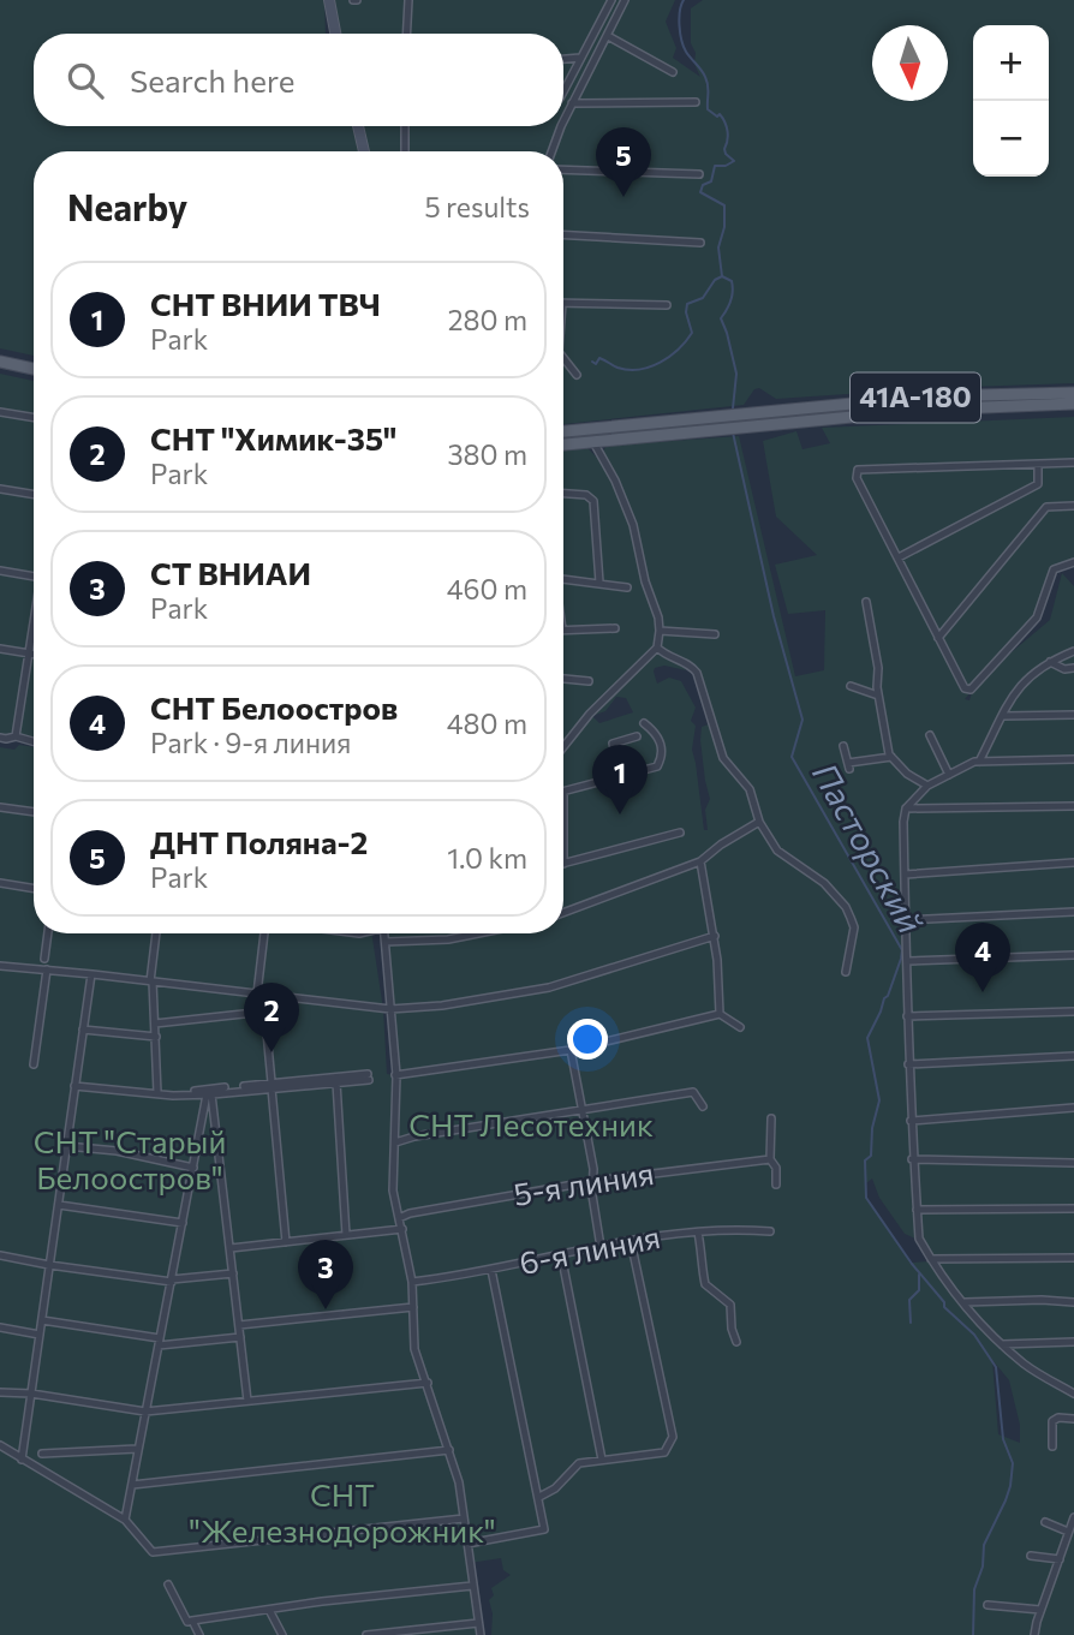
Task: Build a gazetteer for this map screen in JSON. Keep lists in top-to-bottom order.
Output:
{
  "streets": {
    "main road": ["41А-180"],
    "street": ["5-я линия", "6-я линия"]
  },
  "water": ["Пасторский"],
  "parks": ["СНТ Лесотехник", "СНТ \"Старый Белоостров\"", "СНТ \"Железнодорожник\""],
  "north": "bottom",
  "page": {
    "map_buttons": ["+", "−"],
    "search": "Search here",
    "pins": [
      "5",
      "1",
      "4",
      "2",
      "3"
    ],
    "heading": ["Nearby", "5 results"],
    "list": [
      {
        "mark": "1",
        "name": "СНТ ВНИИ ТВЧ",
        "note": "Park",
        "value": "280 m"
      },
      {
        "mark": "2",
        "name": "СНТ \"Химик-35\"",
        "note": "Park",
        "value": "380 m"
      },
      {
        "mark": "3",
        "name": "СТ ВНИАИ",
        "note": "Park",
        "value": "460 m"
      },
      {
        "mark": "4",
        "name": "СНТ Белоостров",
        "note": "Park · 9-я линия",
        "value": "480 m"
      },
      {
        "mark": "5",
        "name": "ДНТ Поляна-2",
        "note": "Park",
        "value": "1.0 km"
      }
    ]
  }
}
